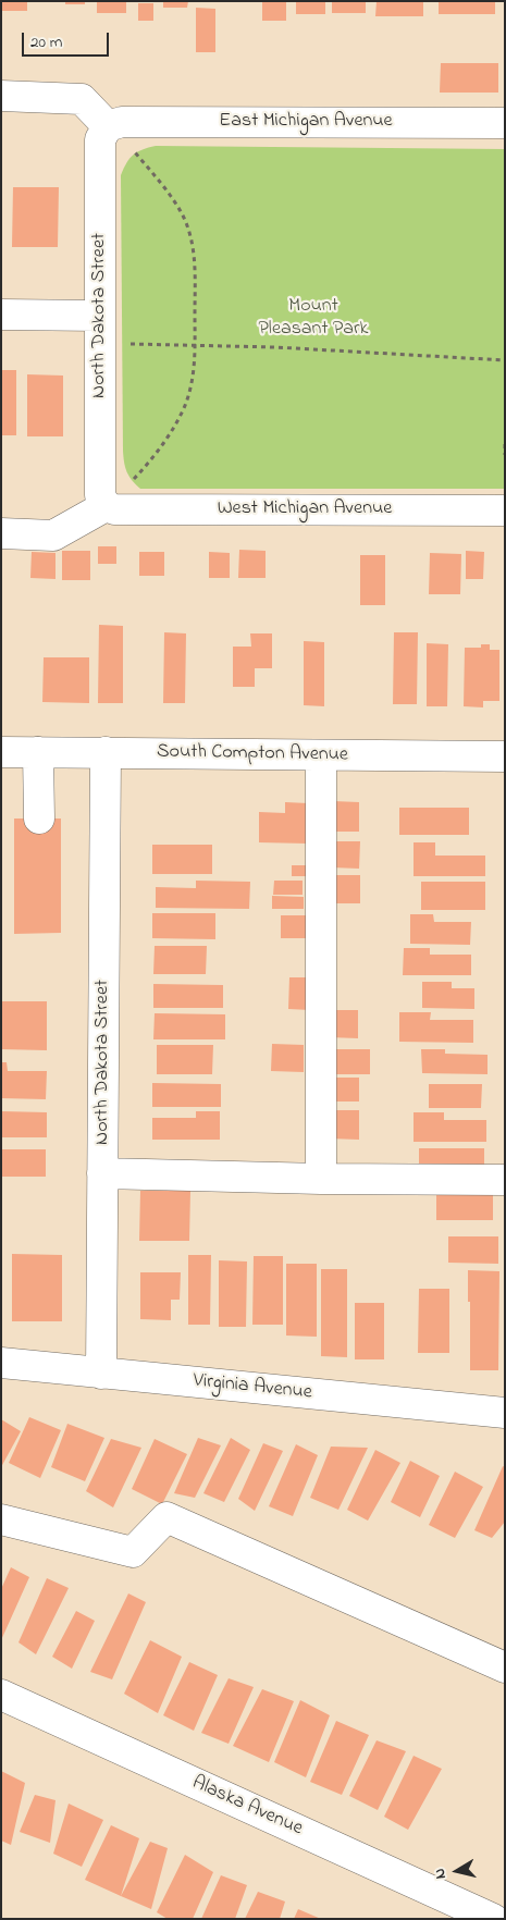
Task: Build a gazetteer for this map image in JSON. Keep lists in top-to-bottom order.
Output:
{
  "streets": {
    "street": [
      "East Michigan Avenue",
      "North Dakota Street",
      "West Michigan Avenue",
      "South Compton Avenue",
      "Virginia Avenue",
      "Alaska Avenue"
    ]
  },
  "crossings": [
    ["East Michigan Avenue", "North Dakota Street"],
    ["North Dakota Street", "West Michigan Avenue"],
    ["North Dakota Street", "South Compton Avenue"],
    ["North Dakota Street", "Virginia Avenue"]
  ],
  "parks": ["Mount Pleasant Park"],
  "scale_bar": "20 m",
  "north": "left"
}
